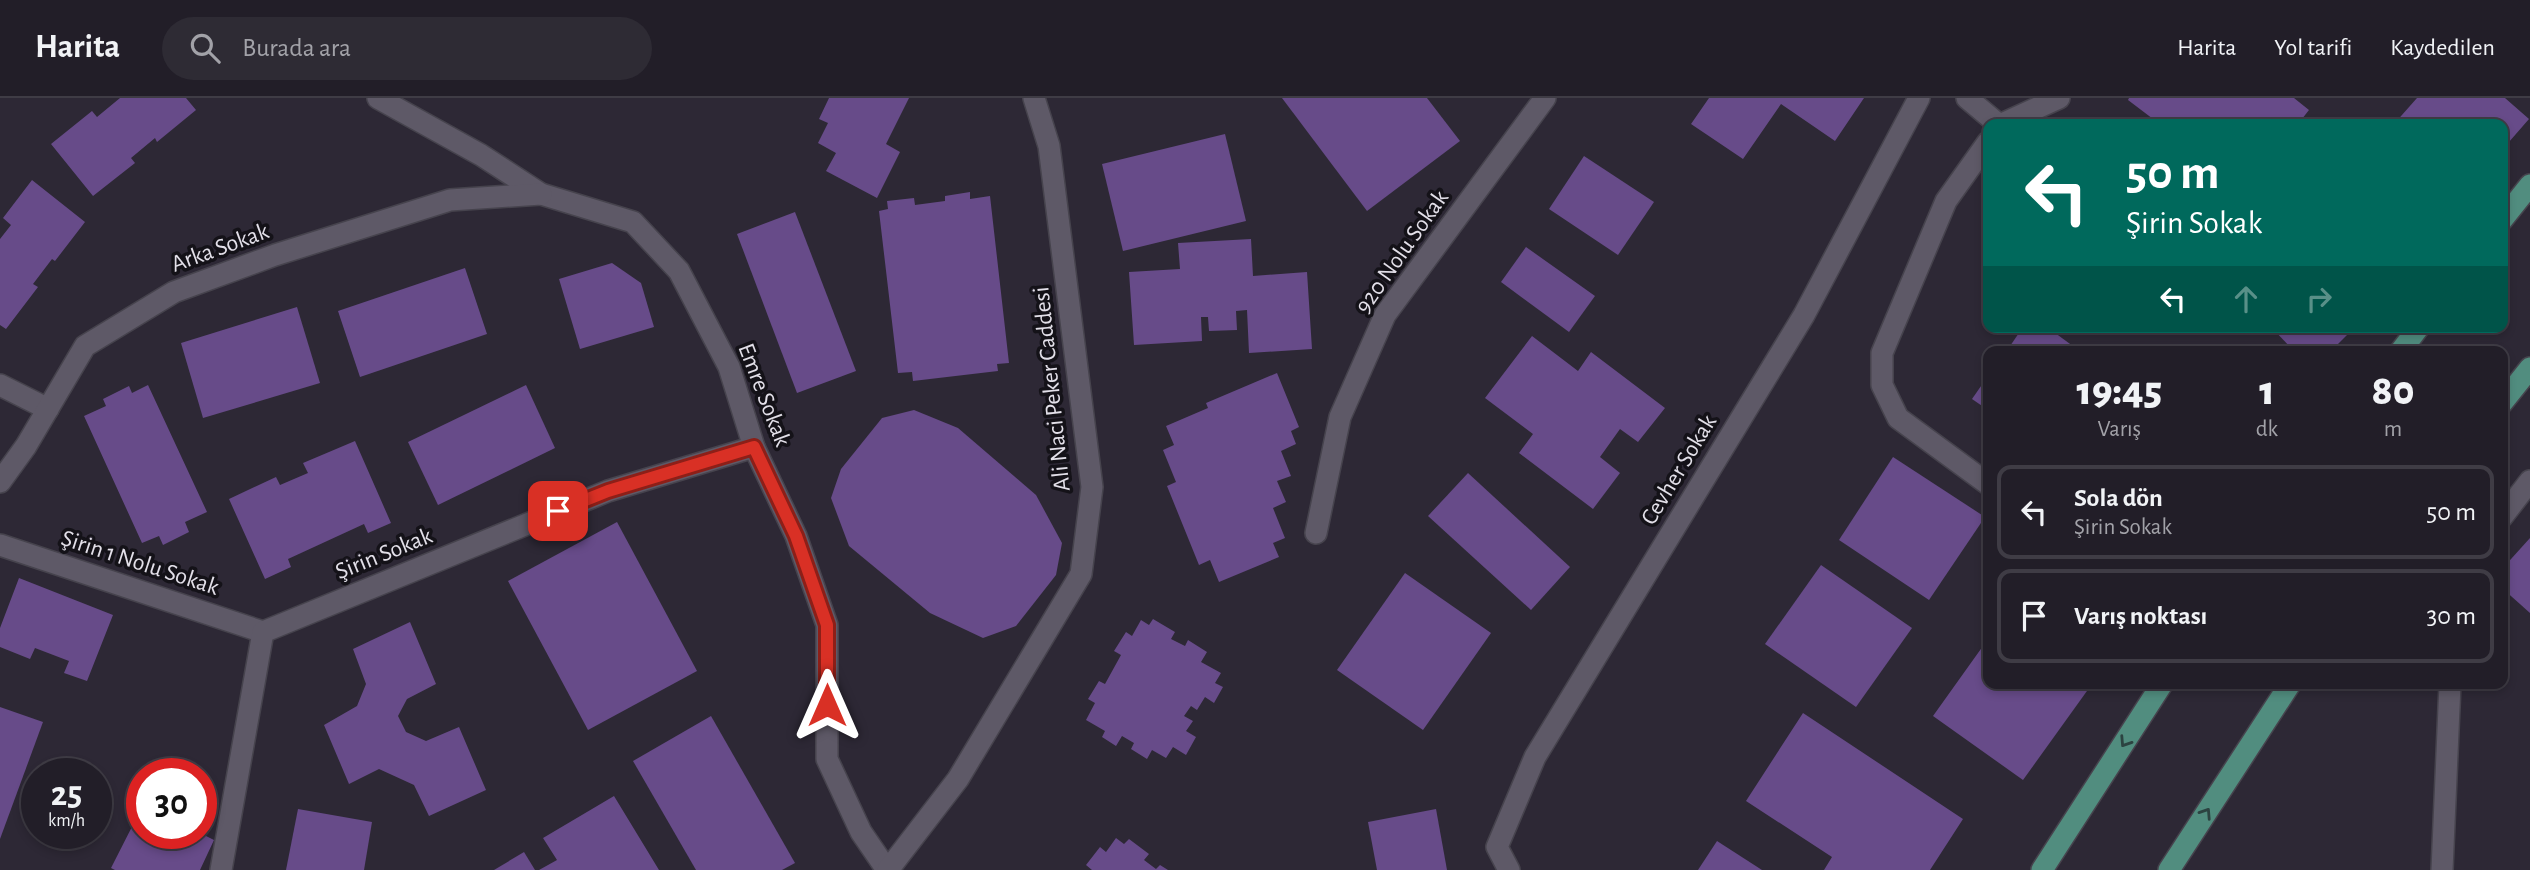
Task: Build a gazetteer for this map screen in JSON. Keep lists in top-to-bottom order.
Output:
{
  "streets": {
    "street": [
      "Arka Sokak",
      "920 Nolu Sokak",
      "Ali Naci Peker Caddesi",
      "Emre Sokak",
      "Cevher Sokak",
      "Şirin Sokak",
      "Şirin 1 Nolu Sokak"
    ]
  },
  "crossings": [
    ["Arka Sokak", "Emre Sokak"],
    ["Ali Naci Peker Caddesi", "Emre Sokak"],
    ["Emre Sokak", "Şirin Sokak"],
    ["Şirin Sokak", "Şirin 1 Nolu Sokak"]
  ],
  "page": {
    "header": "Harita",
    "search": "Burada ara",
    "nav": ["Harita", "Yol tarifi", "Kaydedilen"],
    "turn": ["50 m", "Şirin Sokak"],
    "eta": [
      "19:45",
      "Varış",
      "1",
      "dk",
      "80",
      "m"
    ],
    "list": [
      {
        "name": "Sola dön",
        "note": "Şirin Sokak",
        "value": "50 m"
      },
      {
        "name": "Varış noktası",
        "value": "30 m"
      }
    ],
    "speed": "25 km/h",
    "limit": "30"
  }
}
